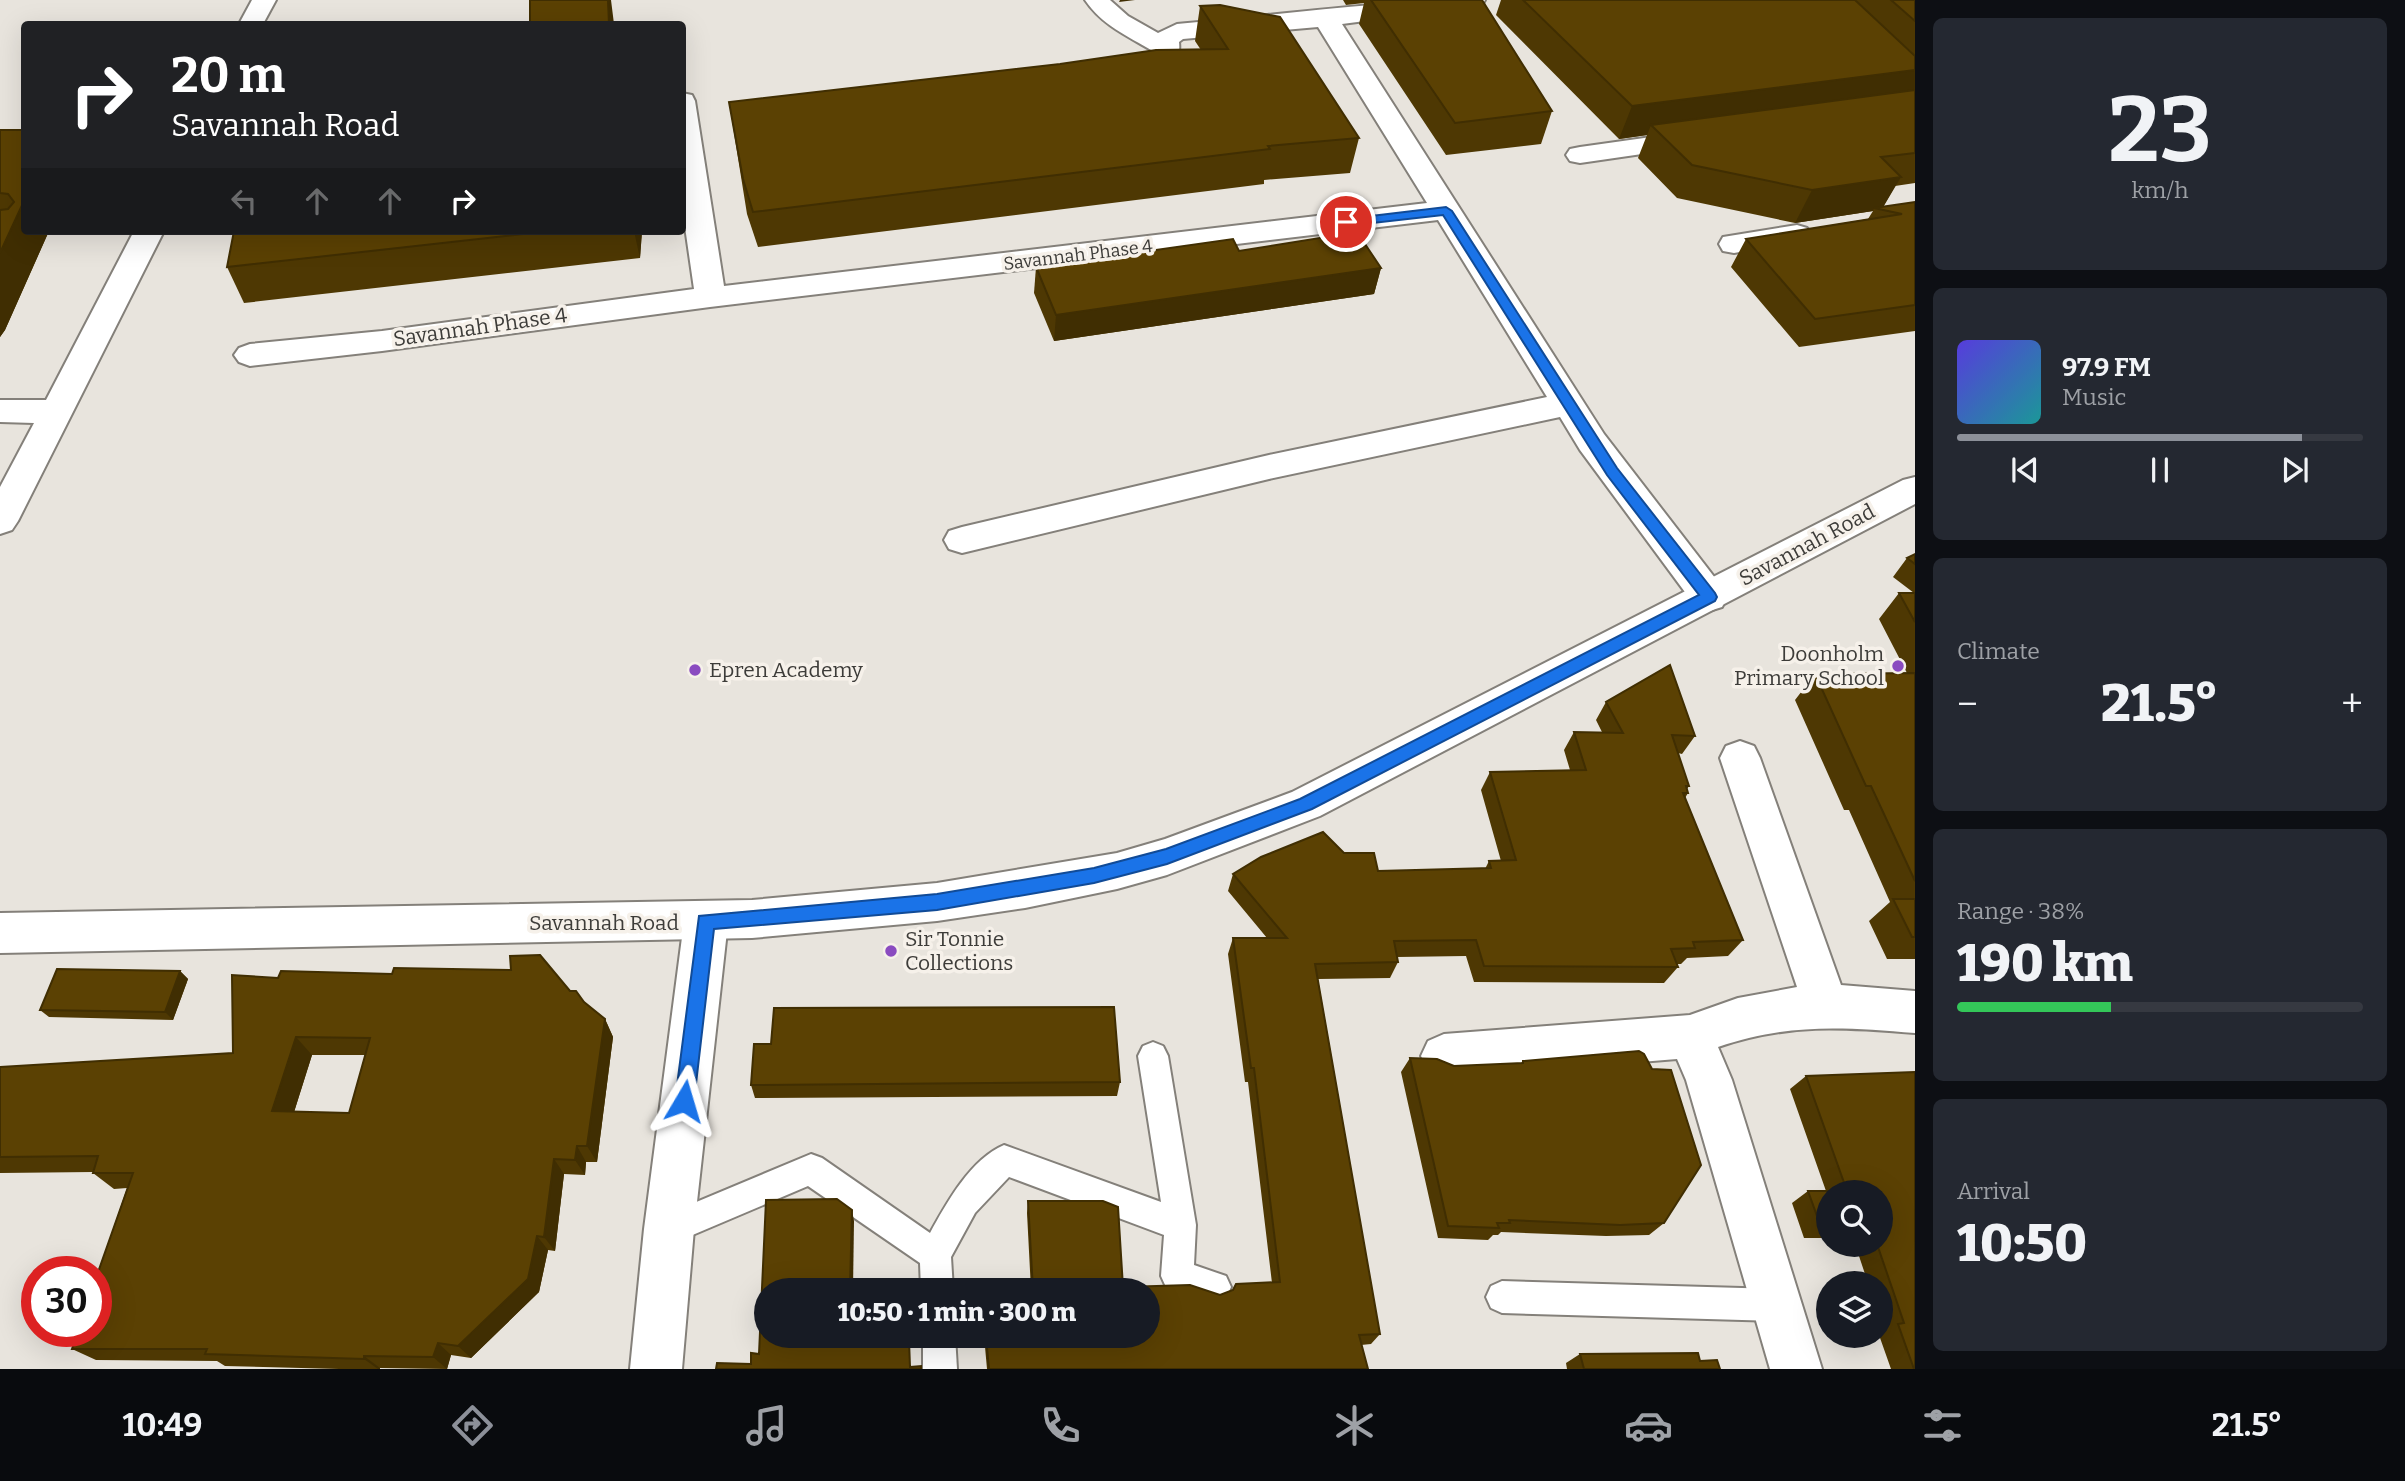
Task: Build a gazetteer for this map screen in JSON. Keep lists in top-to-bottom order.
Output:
{
  "streets": {
    "street": ["Savannah Phase 4", "Savannah Road"]
  },
  "places": ["Doonholm Primary School", "Epren Academy", "Sir Tonnie Collections"],
  "page": {
    "tile": [
      ["23", "km/h"],
      "Climate",
      ["Range · 38%", "190 km"],
      ["Arrival", "10:50"]
    ],
    "turn": ["20 m", "Savannah Road"],
    "song": ["97.9 FM", "Music"],
    "heat": ["−", "21.5°", "+"],
    "limit": "30",
    "trip": "10:50 · 1 min · 300 m",
    "tabs": ["10:49", "21.5°"]
  }
}
